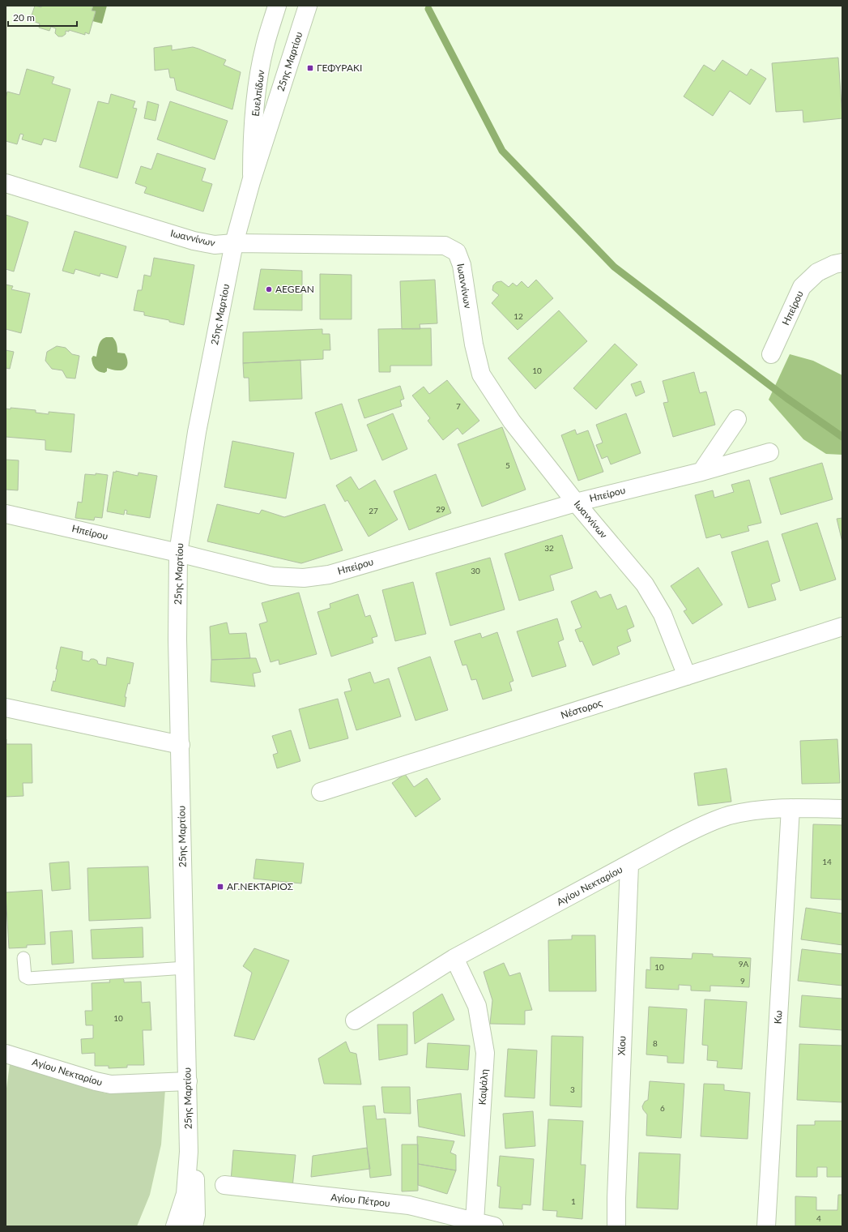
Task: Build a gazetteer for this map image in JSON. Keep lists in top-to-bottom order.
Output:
{
  "streets": {
    "street": [
      "25ης Μαρτίου",
      "Ευελπίδων",
      "Ιωαννίνων",
      "Ηπείρου",
      "Νέστορος",
      "Αγίου Νεκταρίου",
      "Κω",
      "Χίου",
      "Καψάλη",
      "Αγίου Πέτρου"
    ]
  },
  "crossings": [
    ["25ης Μαρτίου", "Ευελπίδων"],
    ["25ης Μαρτίου", "Ιωαννίνων"],
    ["25ης Μαρτίου", "Ηπείρου"],
    ["25ης Μαρτίου", "Αγίου Νεκταρίου"],
    ["Ιωαννίνων", "Ηπείρου"],
    ["Ιωαννίνων", "Νέστορος"],
    ["Αγίου Νεκταρίου", "Κω"],
    ["Αγίου Νεκταρίου", "Χίου"],
    ["Αγίου Νεκταρίου", "Καψάλη"],
    ["Καψάλη", "Αγίου Πέτρου"]
  ],
  "places": {
    "transit": ["ΓΕΦΥΡΑΚΙ", "ΑΓ.ΝΕΚΤΑΡΙΟΣ"],
    "other": ["AEGEAN"]
  },
  "house_numbers": [
    "12",
    "10",
    "7",
    "5",
    "29",
    "27",
    "32",
    "30",
    "14",
    "9Α",
    "10",
    "9",
    "10",
    "8",
    "3",
    "6",
    "1",
    "4"
  ],
  "scale_bar": "20 m"
}
